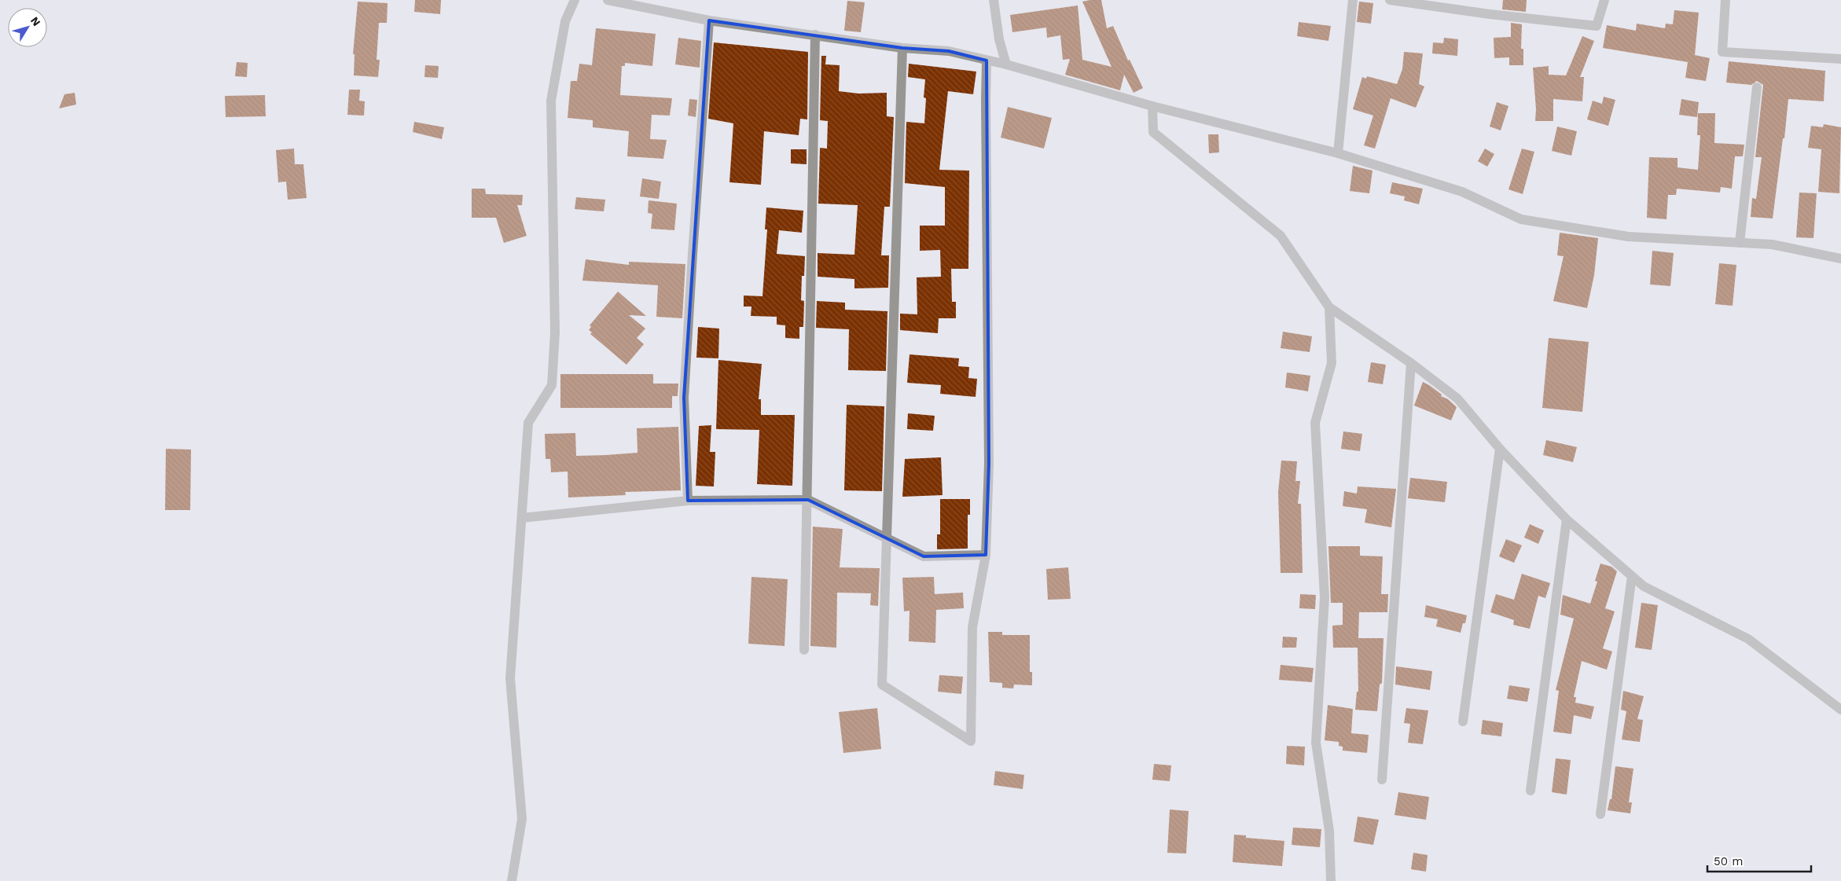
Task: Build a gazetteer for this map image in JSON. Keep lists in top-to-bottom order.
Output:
{
  "scale_bar": "50 m",
  "north": "top right"
}
